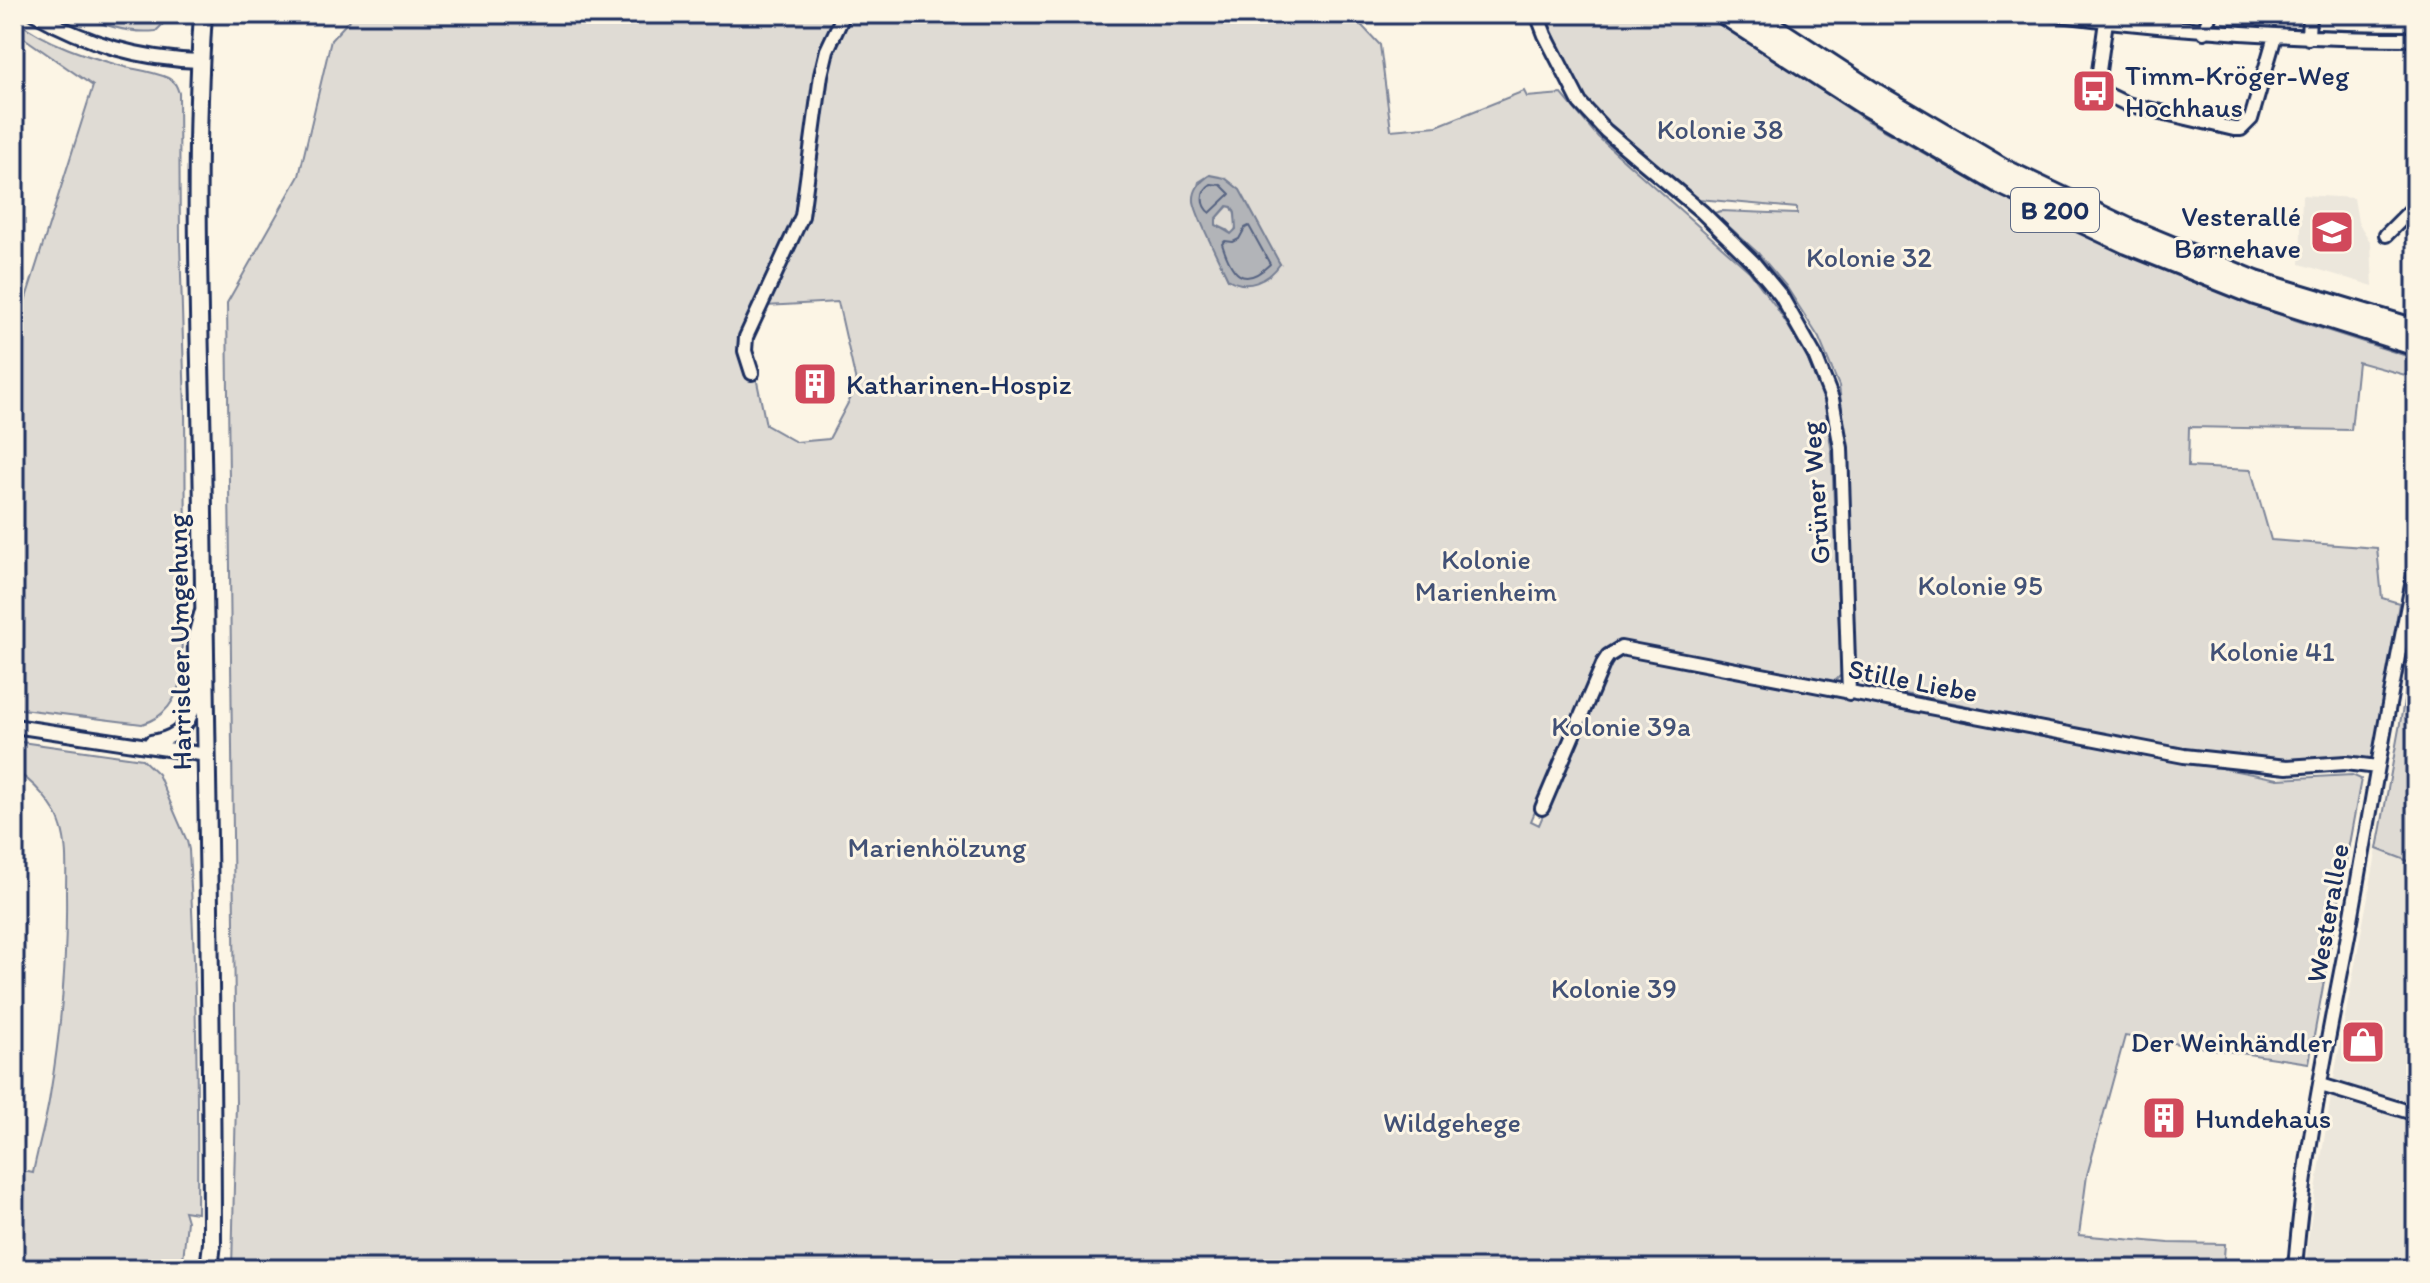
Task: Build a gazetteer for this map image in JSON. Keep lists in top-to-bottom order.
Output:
{
  "streets": {
    "highway": ["B 200"],
    "main road": ["Harrisleer Umgehung"],
    "street": ["Grüner Weg", "Stille Liebe", "Westerallee"]
  },
  "crossings": [
    ["Grüner Weg", "Stille Liebe"],
    ["Stille Liebe", "Westerallee"]
  ],
  "parks": [
    "Kolonie 38",
    "Kolonie 32",
    "Kolonie Marienheim",
    "Kolonie 95",
    "Kolonie 41",
    "Kolonie 39a",
    "Marienhölzung",
    "Kolonie 39",
    "Wildgehege"
  ],
  "places": {
    "bus stop": ["Timm-Kröger-Weg Hochhaus"],
    "school or university": ["Vesterallé Børnehave"],
    "building": ["Katharinen-Hospiz", "Hundehaus"],
    "shop": ["Der Weinhändler"]
  }
}
